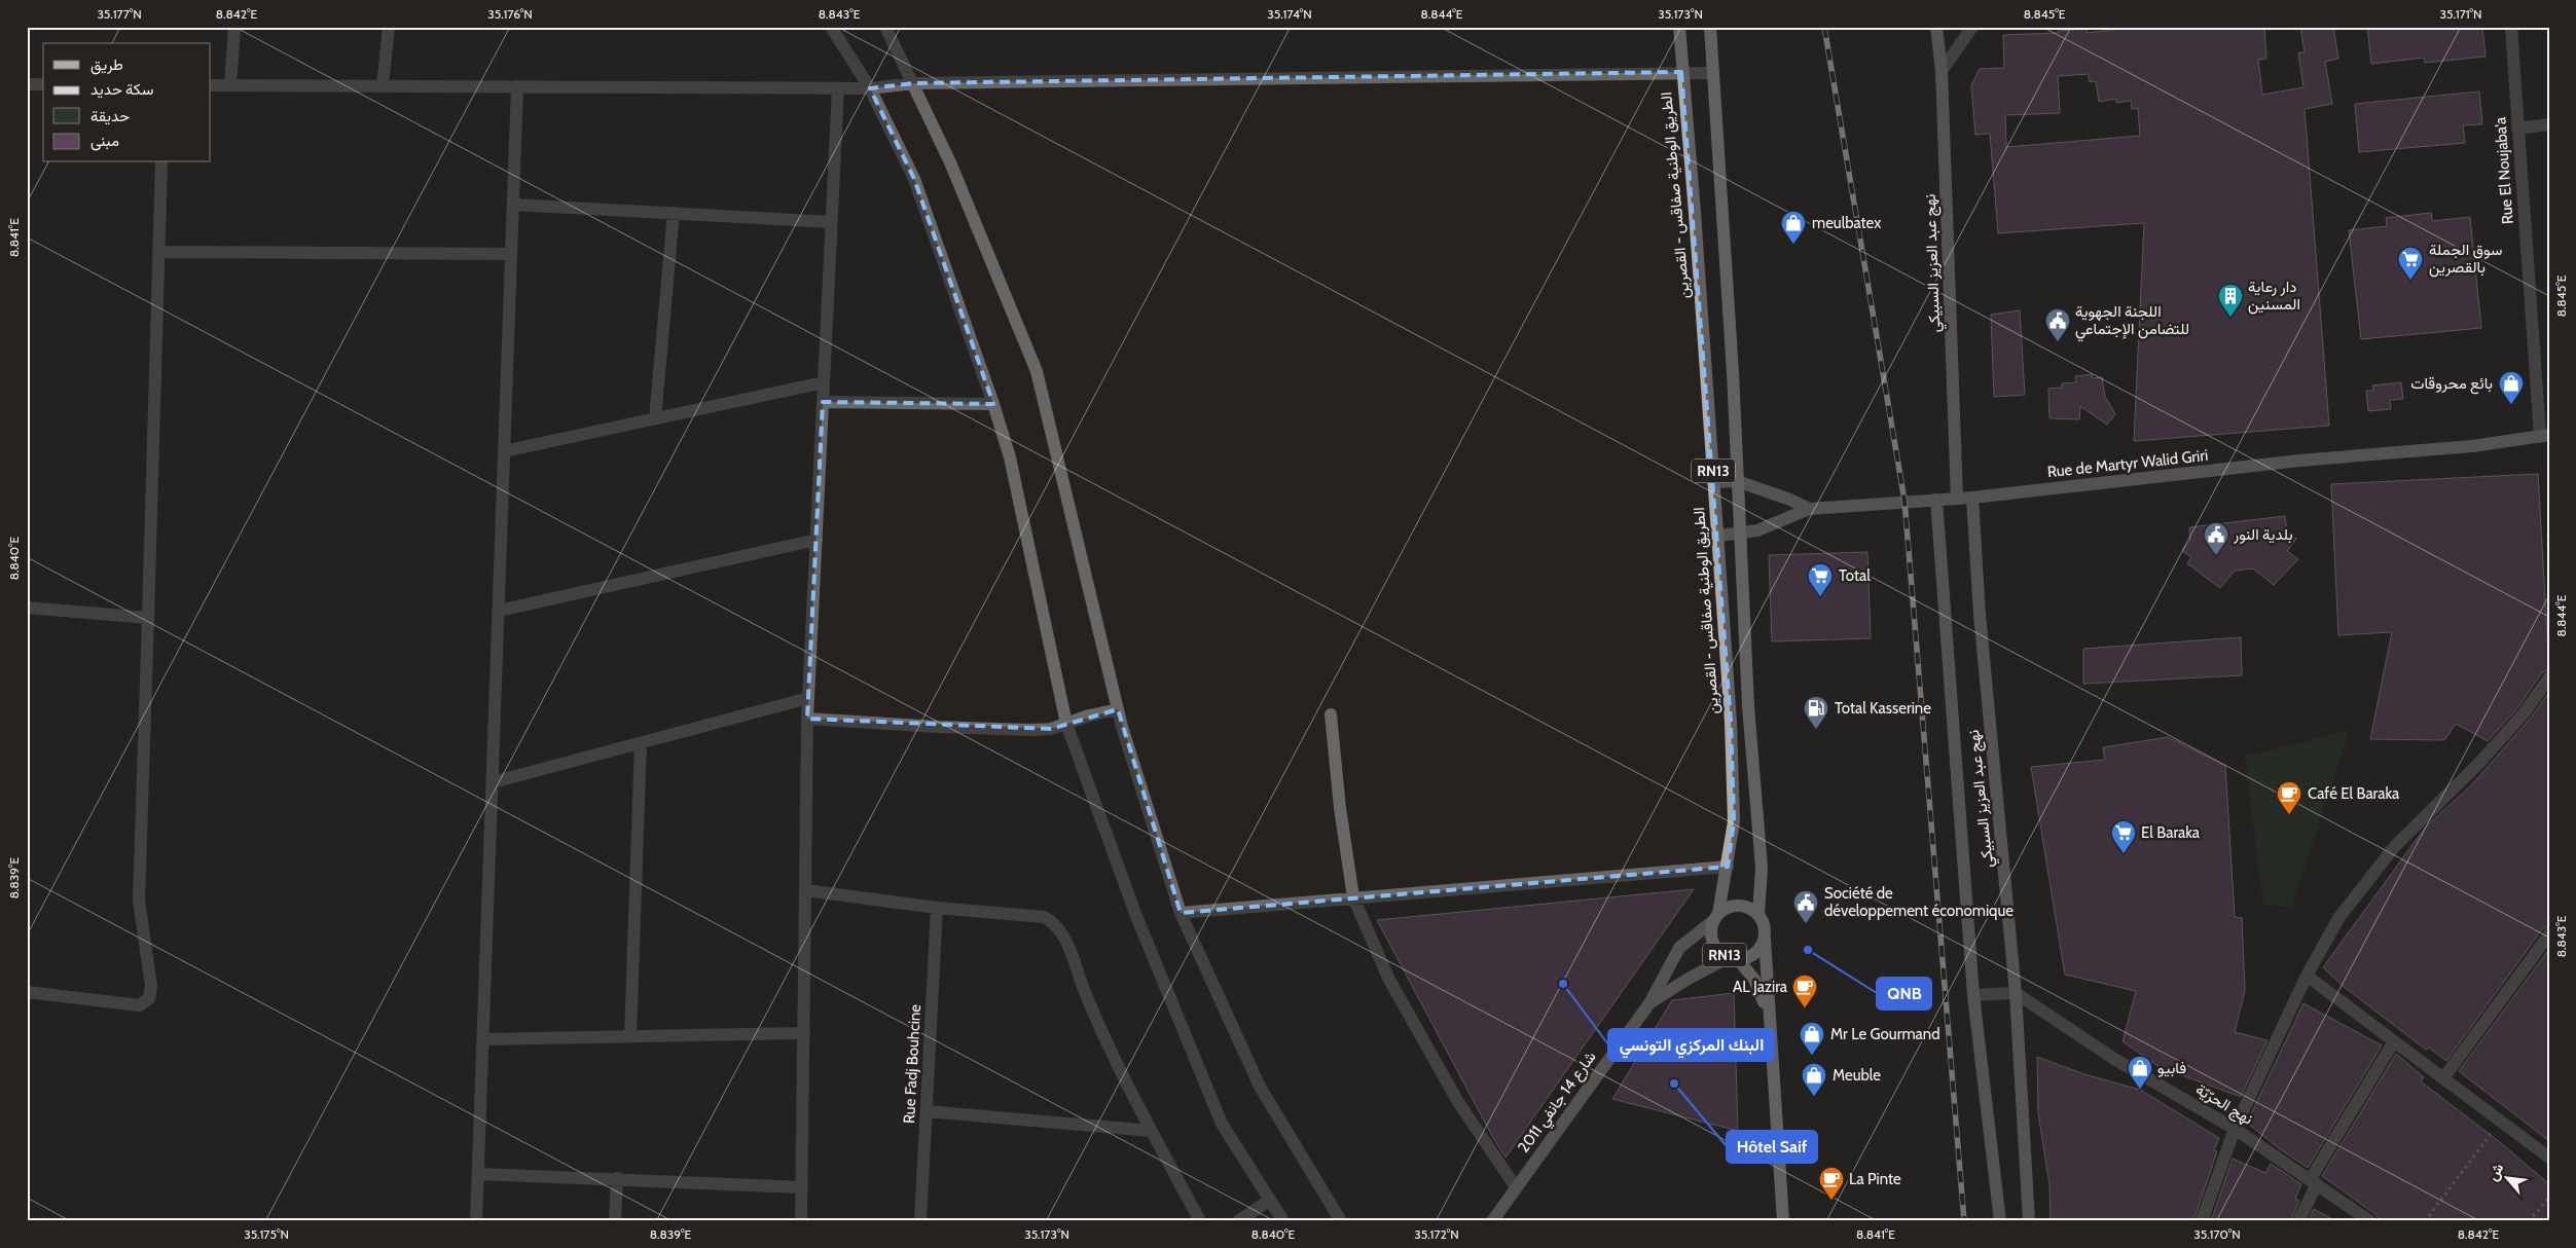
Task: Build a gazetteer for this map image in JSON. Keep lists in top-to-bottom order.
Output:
{
  "streets": {
    "main road": ["الطريق الوطنية صفاقس - القصرين", "RN13"],
    "street": [
      "Rue El Noujaba'a",
      "نهج عبد العزيز السبيكي",
      "Rue de Martyr Walid Griri",
      "Rue Fadj Bouhcine",
      "شارع 14 جانفي 2011",
      "نهج الحرّيّة"
    ]
  },
  "crossings": [
    ["Rue El Noujaba'a", "Rue de Martyr Walid Griri"],
    ["الطريق الوطنية صفاقس - القصرين", "Rue de Martyr Walid Griri"],
    ["الطريق الوطنية صفاقس - القصرين", "RN13"],
    ["الطريق الوطنية صفاقس - القصرين", "شارع 14 جانفي 2011"],
    ["نهج عبد العزيز السبيكي", "Rue de Martyr Walid Griri"],
    ["نهج عبد العزيز السبيكي", "نهج الحرّيّة"],
    ["Rue de Martyr Walid Griri", "RN13"],
    ["RN13", "شارع 14 جانفي 2011"]
  ],
  "places": {
    "shop": [
      "meulbatex",
      "بائع محروقات",
      "Mr Le Gourmand",
      "فابيو",
      "Meuble"
    ],
    "supermarket": ["سوق الجملة بالقصرين", "Total", "El Baraka"],
    "building": ["دار رعاية المسنين"],
    "public building": ["اللجنة الجهوية للتضامن الإجتماعي", "بلدية النور", "Société de développement économique"],
    "fuel station": ["Total Kasserine"],
    "cafe": ["Café El Baraka", "AL Jazira", "La Pinte"],
    "other": ["QNB", "البنك المركزي التونسي", "Hôtel Saif"]
  },
  "legend": [
    "طريق",
    "سكة حديد",
    "حديقة",
    "مبنى"
  ],
  "north": "top left",
  "coordinates": [
    "35.177°N",
    "8.842°E",
    "35.176°N",
    "8.843°E",
    "35.174°N",
    "8.844°E",
    "35.173°N",
    "8.845°E",
    "35.171°N",
    "8.841°E",
    "8.840°E",
    "8.839°E",
    "35.175°N",
    "35.172°N",
    "35.170°N"
  ]
}
